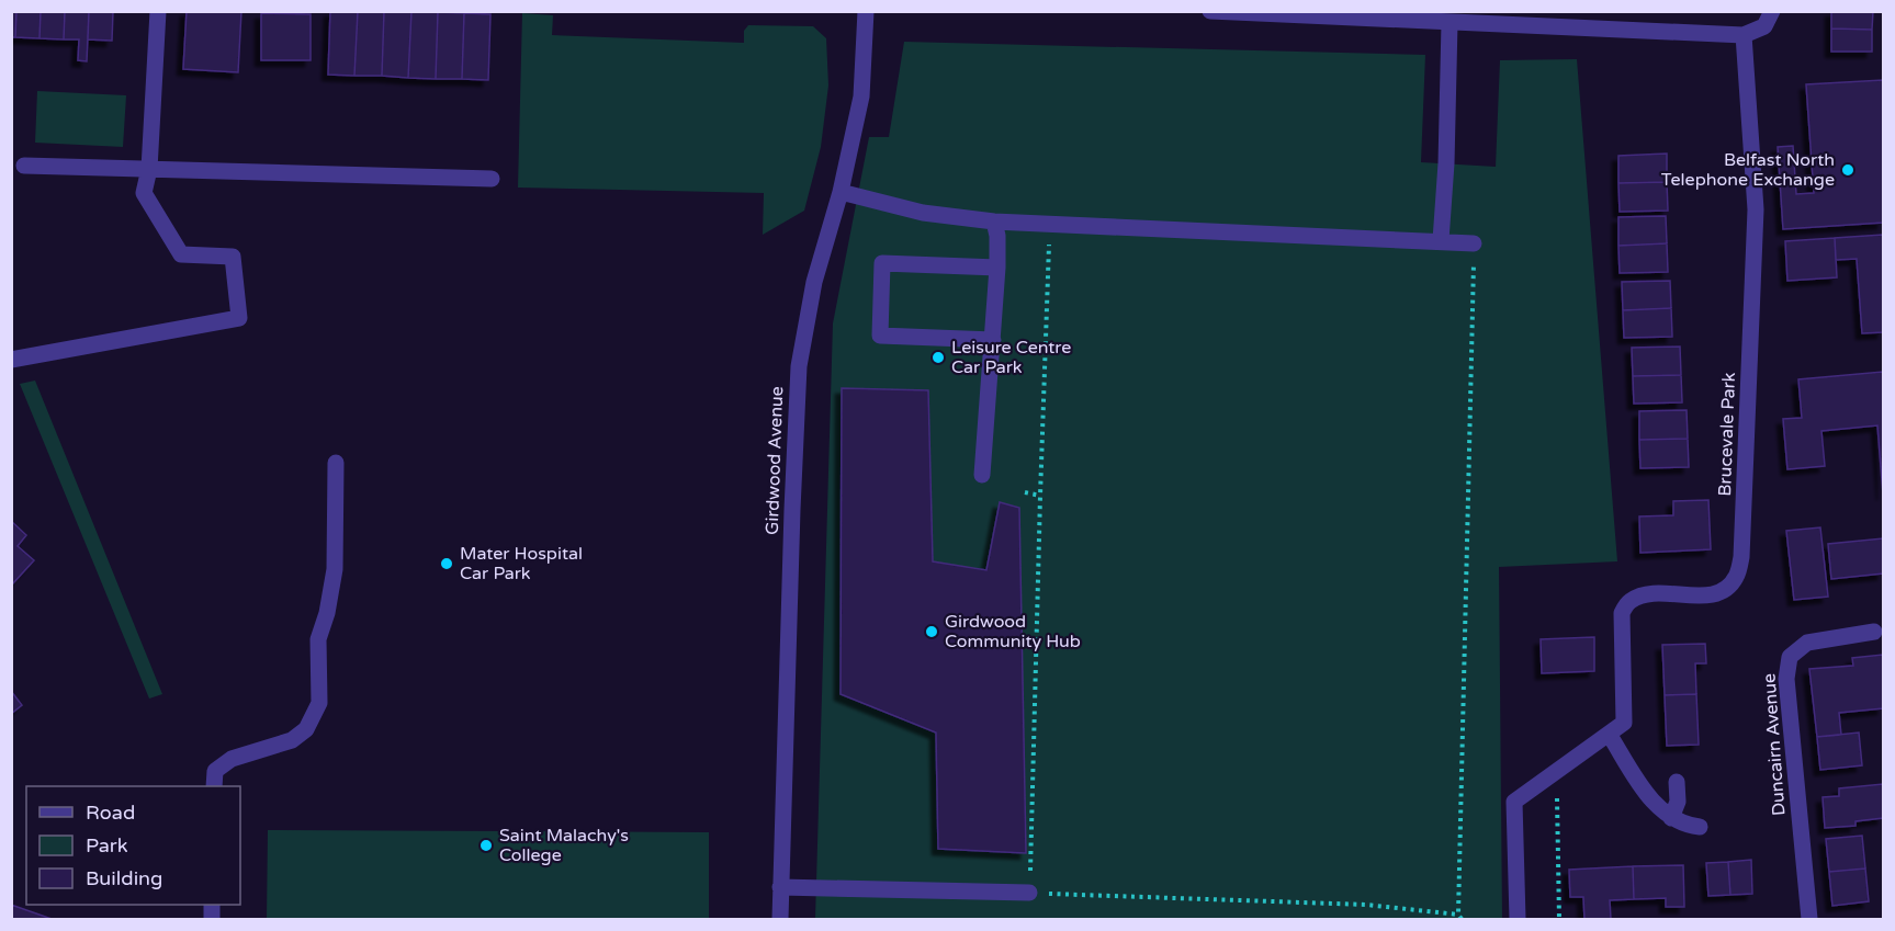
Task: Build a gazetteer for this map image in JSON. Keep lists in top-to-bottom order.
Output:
{
  "streets": {
    "street": ["Brucevale Park", "Girdwood Avenue", "Duncairn Avenue"]
  },
  "places": [
    "Belfast North Telephone Exchange",
    "Leisure Centre Car Park",
    "Mater Hospital Car Park",
    "Girdwood Community Hub",
    "Saint Malachy's College"
  ],
  "legend": ["Road", "Park", "Building"]
}
